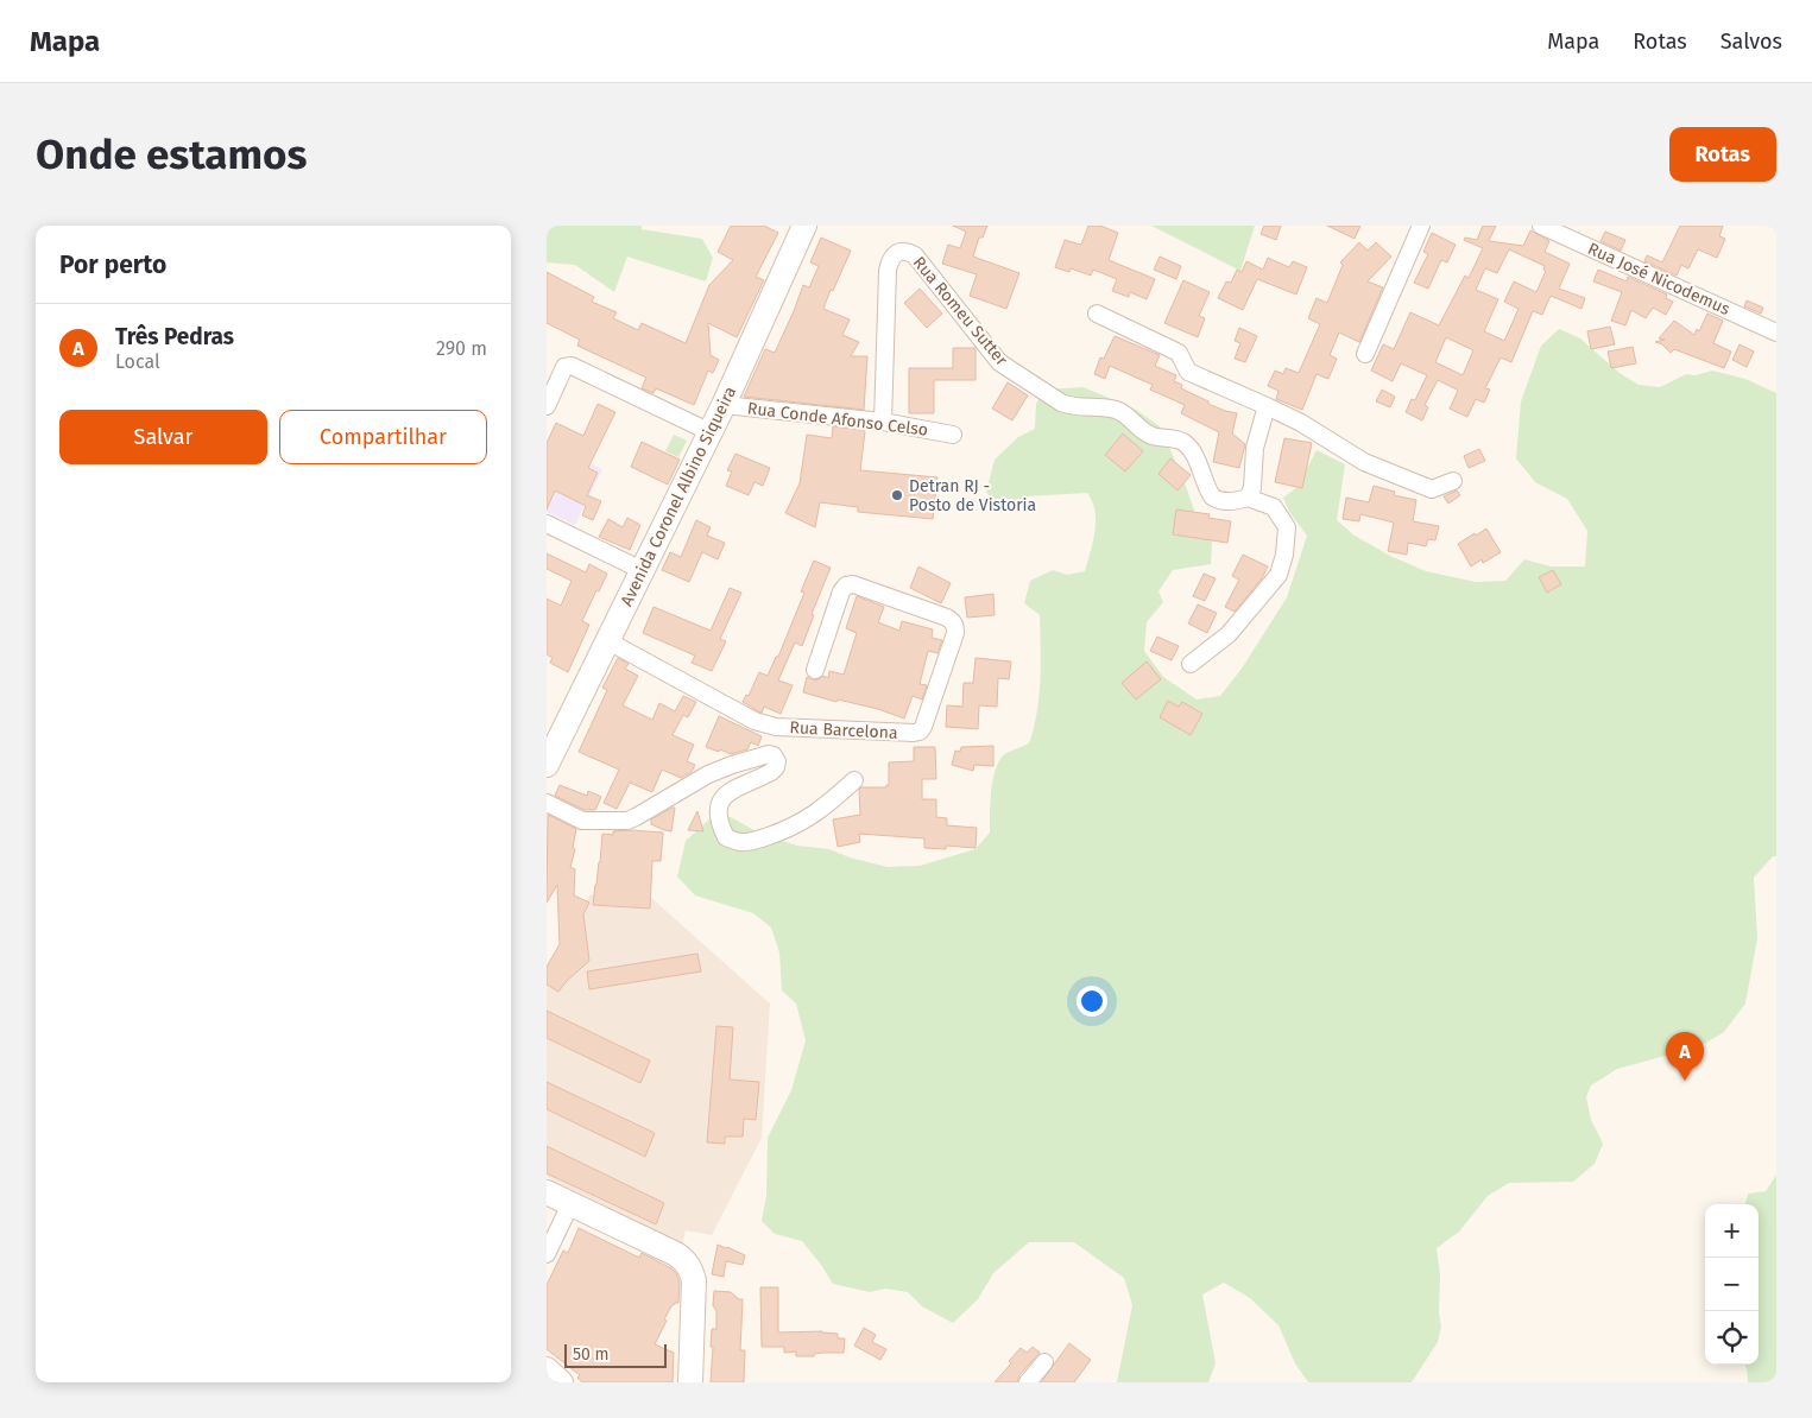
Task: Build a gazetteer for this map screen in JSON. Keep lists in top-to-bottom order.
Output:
{
  "streets": {
    "main road": ["Avenida Coronel Albino Siqueira"],
    "street": [
      "Rua José Nicodemus",
      "Rua Romeu Sutter",
      "Rua Conde Afonso Celso",
      "Rua Barcelona"
    ]
  },
  "crossings": [
    ["Rua Romeu Sutter", "Rua Conde Afonso Celso"],
    ["Rua Conde Afonso Celso", "Avenida Coronel Albino Siqueira"],
    ["Avenida Coronel Albino Siqueira", "Rua Barcelona"]
  ],
  "places": ["Detran RJ - Posto de Vistoria"],
  "scale_bar": "50 m",
  "page": {
    "header": "Mapa",
    "nav": ["Mapa", "Rotas", "Salvos"],
    "buttons": [
      "Rotas",
      ["Salvar", "Compartilhar"]
    ],
    "title": "Onde estamos",
    "heading": "Por perto",
    "list": [
      {
        "mark": "A",
        "name": "Três Pedras",
        "note": "Local",
        "value": "290 m"
      }
    ],
    "pins": "A",
    "map_buttons": ["+", "−"],
    "scale": "50 m"
  }
}
